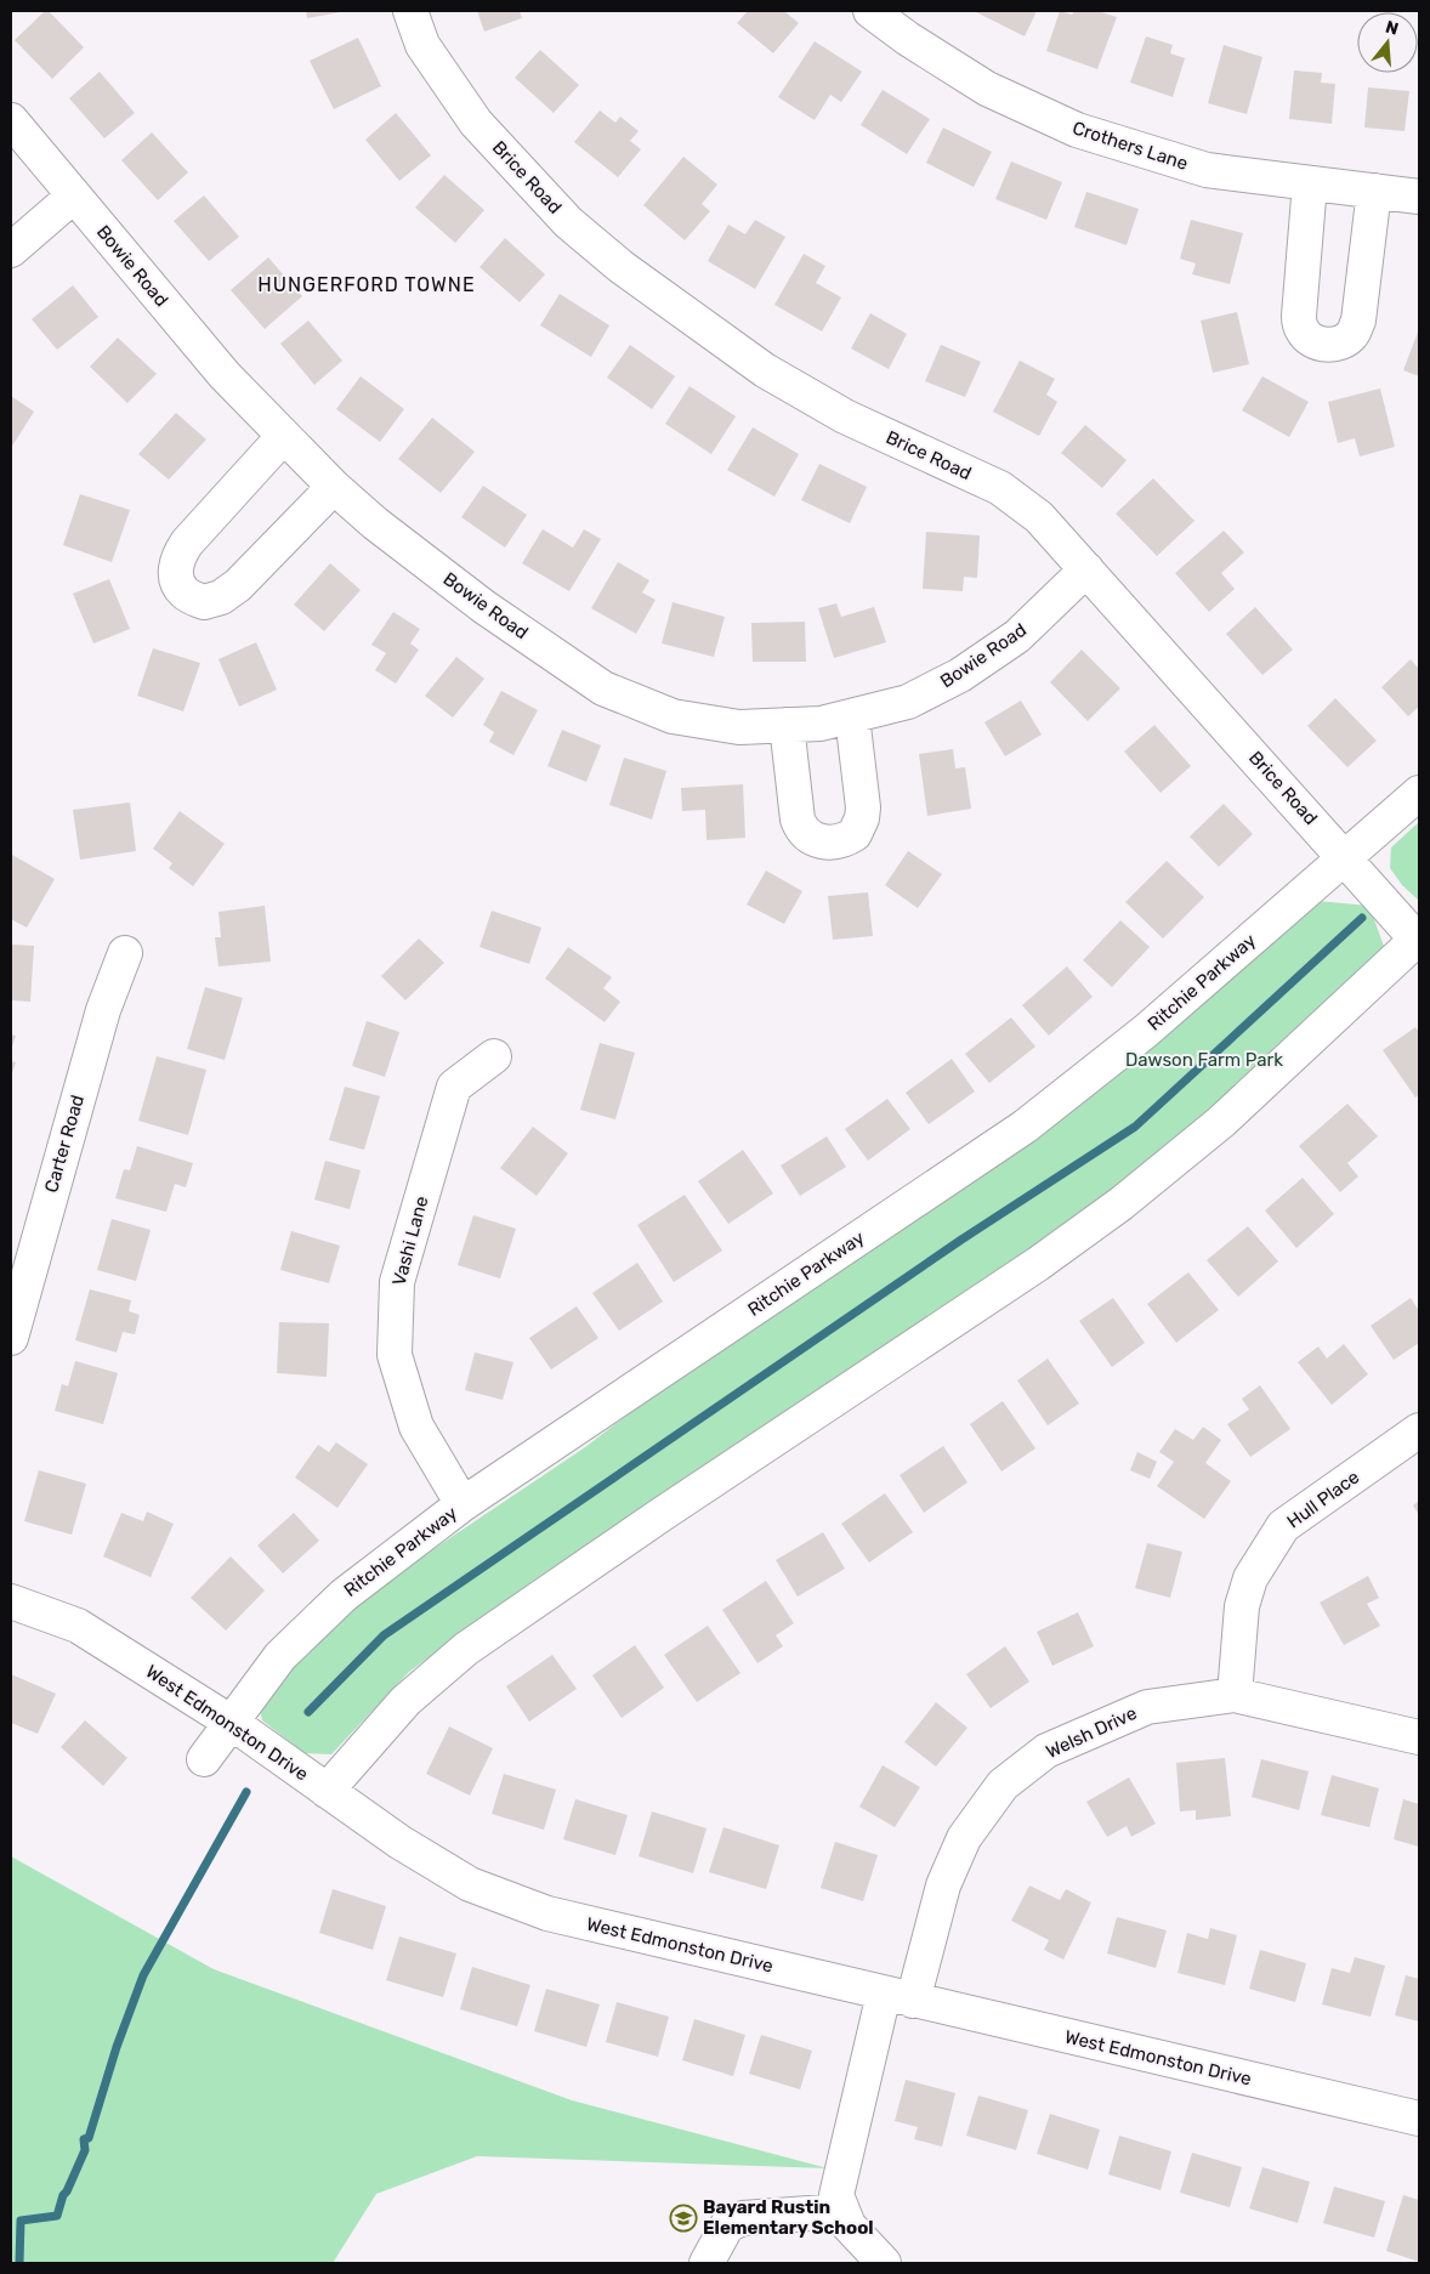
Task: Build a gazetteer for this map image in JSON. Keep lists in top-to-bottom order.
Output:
{
  "streets": {
    "street": [
      "Crothers Lane",
      "Brice Road",
      "Bowie Road",
      "Ritchie Parkway",
      "Carter Road",
      "Vashi Lane",
      "Hull Place",
      "West Edmonston Drive",
      "Welsh Drive"
    ]
  },
  "crossings": [
    ["Brice Road", "Bowie Road"],
    ["Brice Road", "Ritchie Parkway"],
    ["Ritchie Parkway", "Vashi Lane"],
    ["Ritchie Parkway", "West Edmonston Drive"],
    ["Hull Place", "Welsh Drive"],
    ["West Edmonston Drive", "Welsh Drive"]
  ],
  "districts": ["HUNGERFORD TOWNE"],
  "parks": ["Dawson Farm Park"],
  "places": {
    "school or university": ["Bayard Rustin Elementary School"]
  },
  "north": "top"
}
